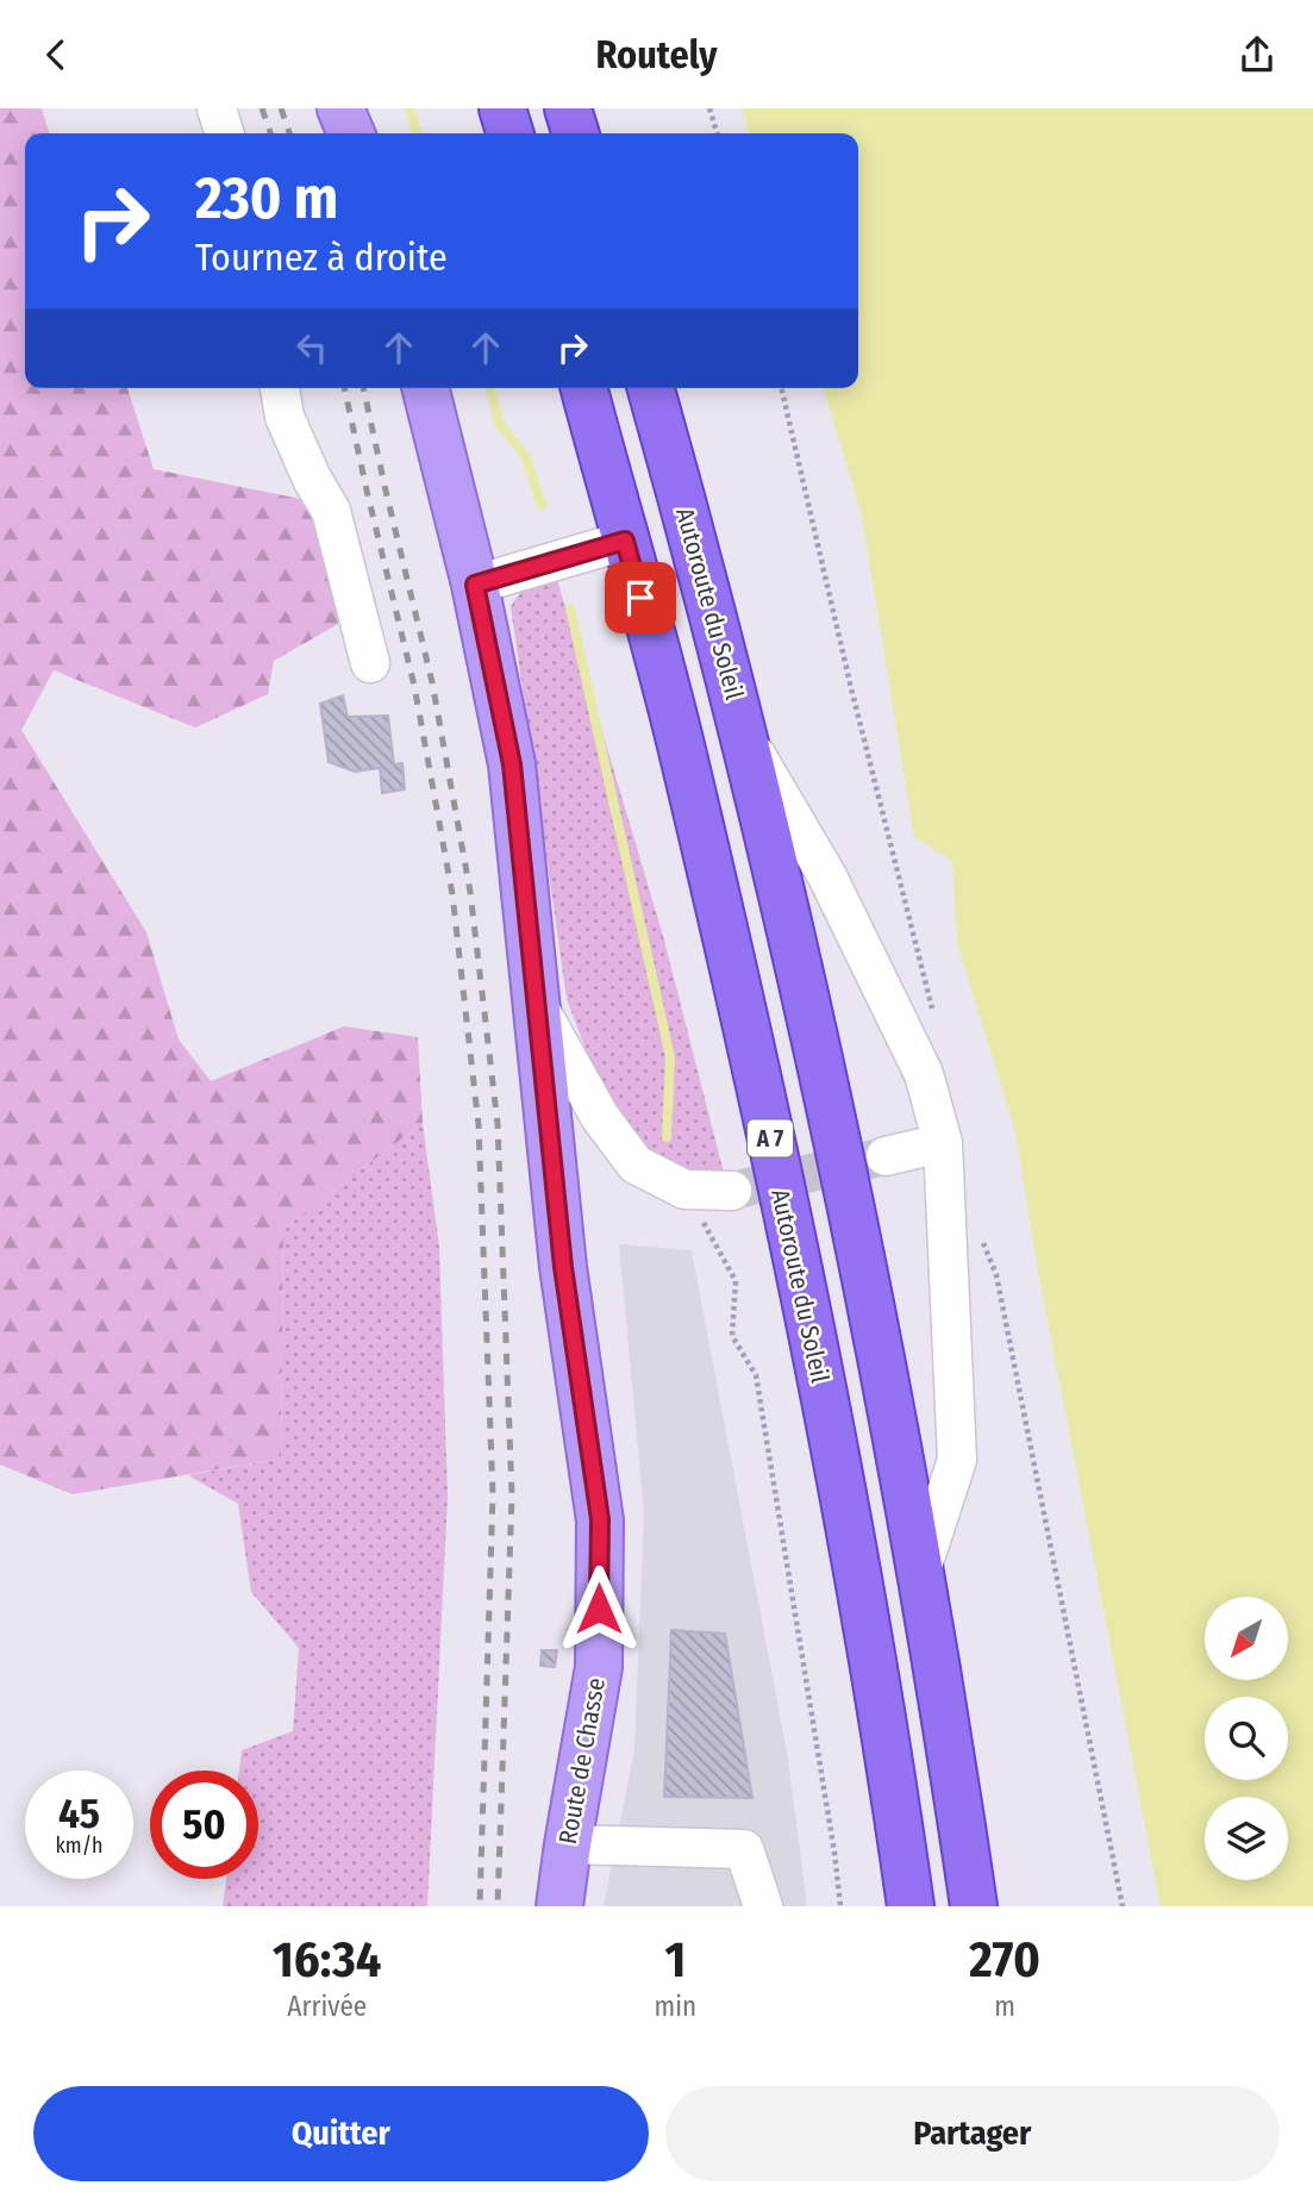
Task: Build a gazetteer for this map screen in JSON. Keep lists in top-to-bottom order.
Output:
{
  "streets": {
    "highway": ["Autoroute du Soleil", "A 7"],
    "main road": ["Route de Chasse"]
  },
  "north": "bottom left",
  "page": {
    "header": "Routely",
    "turn": ["230 m", "Tournez à droite"],
    "speed": "45 km/h",
    "limit": "50",
    "eta": [
      "16:34",
      "Arrivée",
      "1",
      "min",
      "270",
      "m"
    ],
    "buttons": ["Quitter", "Partager"]
  }
}
